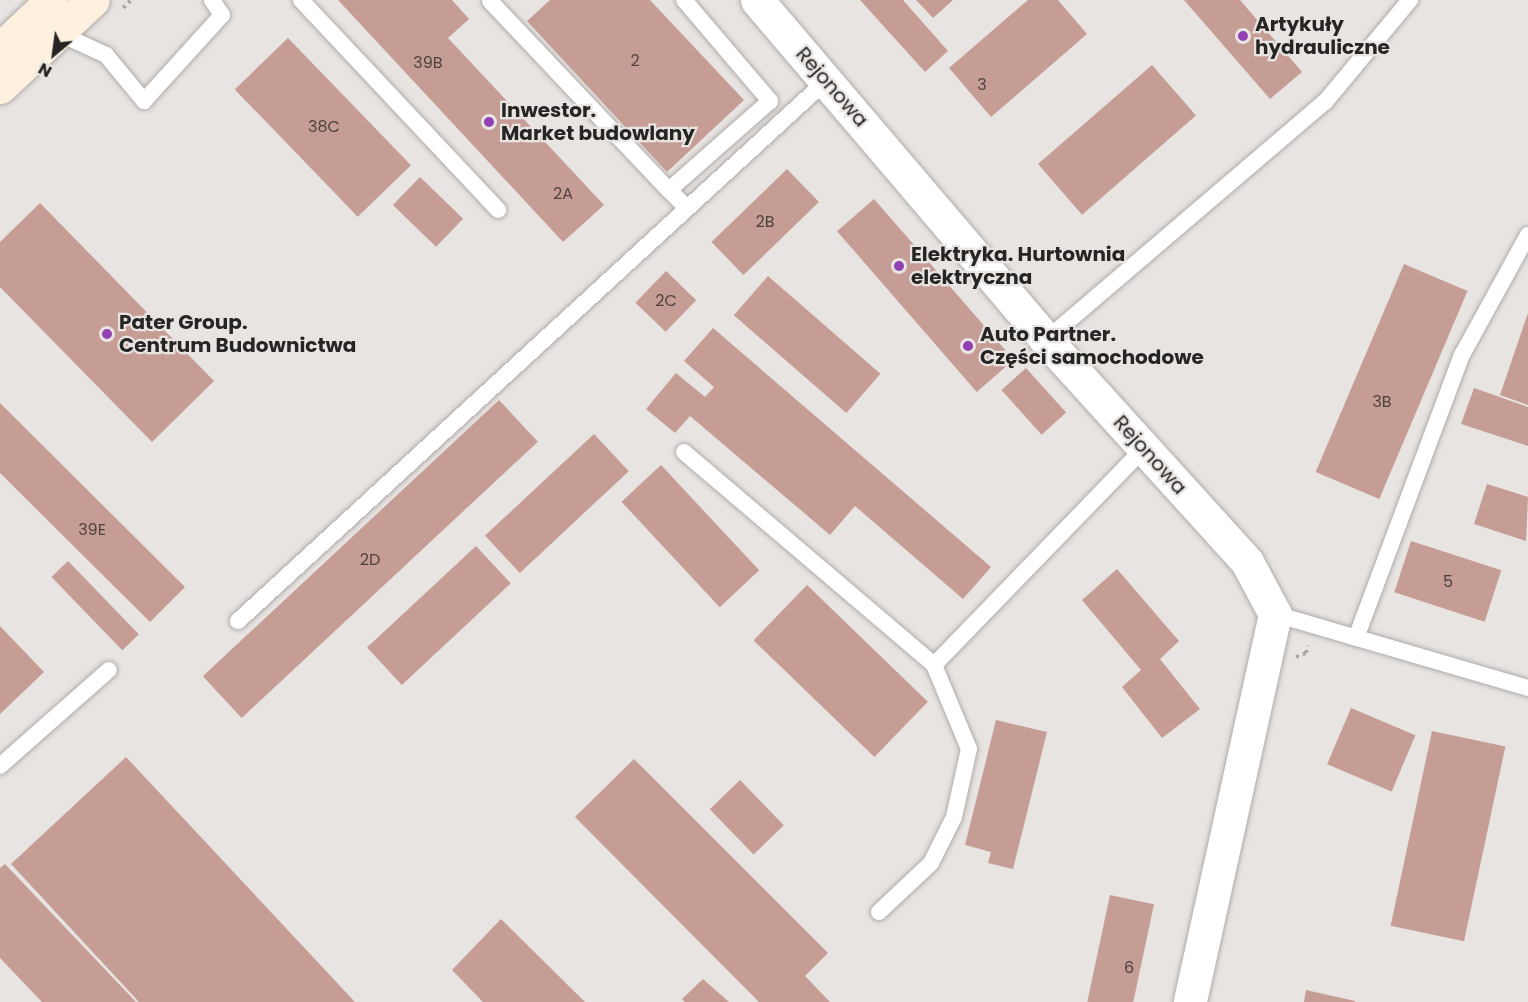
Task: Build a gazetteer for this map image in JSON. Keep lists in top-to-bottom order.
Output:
{
  "streets": {
    "street": ["Rejonowa"]
  },
  "places": [
    "Artykuły hydrauliczne",
    "Inwestor. Market budowlany",
    "Elektryka. Hurtownia elektryczna",
    "Pater Group. Centrum Budownictwa",
    "Auto Partner. Części samochodowe"
  ],
  "house_numbers": [
    "2",
    "39B",
    "3",
    "38C",
    "2A",
    "2B",
    "2C",
    "3B",
    "39E",
    "2D",
    "5",
    "6"
  ],
  "north": "bottom left"
}
